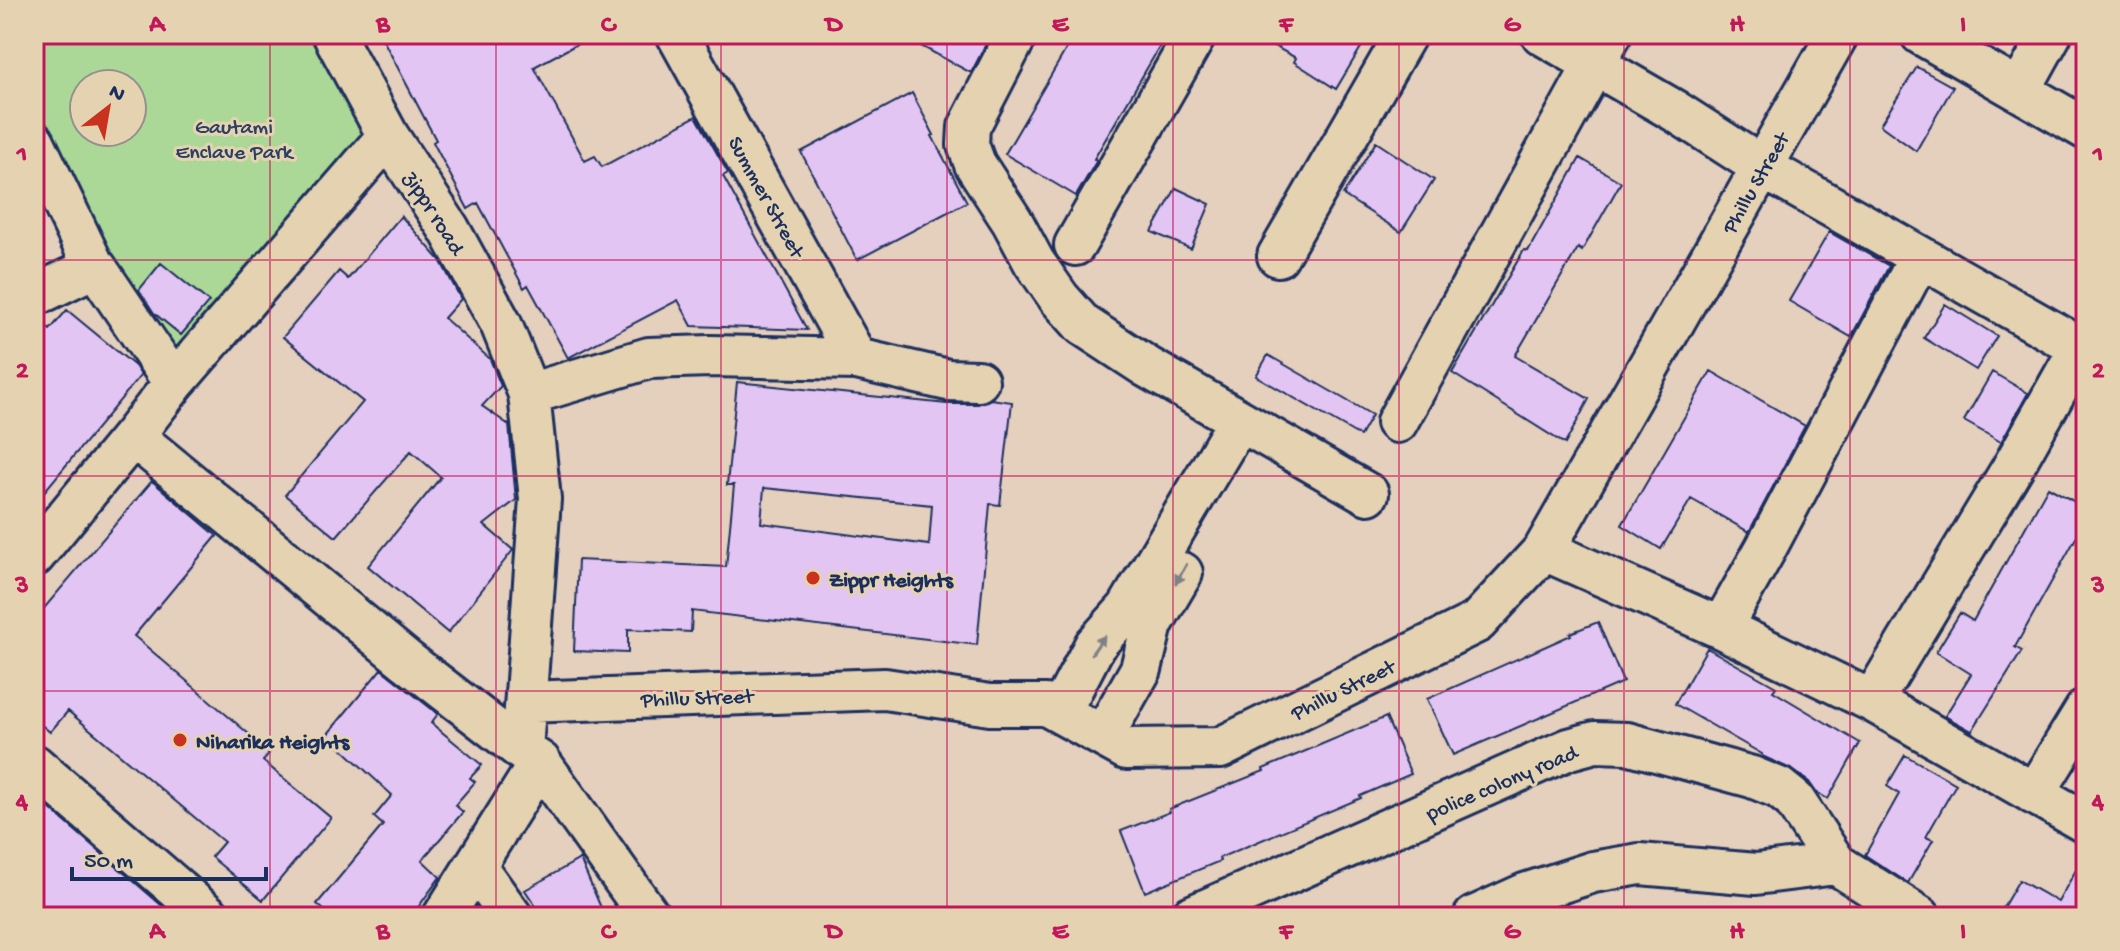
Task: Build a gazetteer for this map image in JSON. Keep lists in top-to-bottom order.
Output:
{
  "streets": {
    "street": [
      "Phillu Street",
      "Summer Street",
      "zippr road",
      "police colony road"
    ]
  },
  "crossings": [
    ["Phillu Street", "zippr road"]
  ],
  "parks": ["Gautami Enclave Park"],
  "places": ["Zippr Heights", "Niharika Heights"],
  "scale_bar": "50 m",
  "north": "top right",
  "grid": {
    "columns": [
      "A",
      "B",
      "C",
      "D",
      "E",
      "F",
      "G",
      "H",
      "I"
    ],
    "rows": [
      "1",
      "2",
      "3",
      "4"
    ]
  }
}
